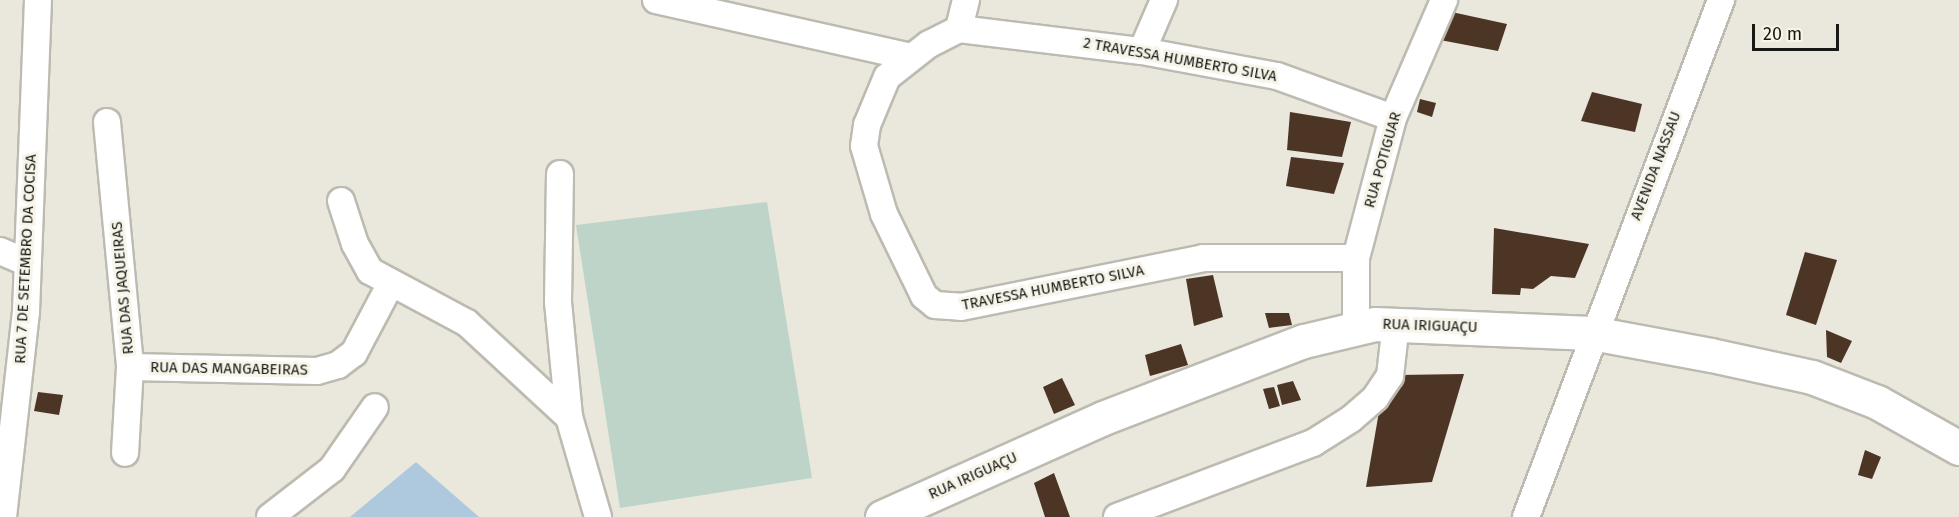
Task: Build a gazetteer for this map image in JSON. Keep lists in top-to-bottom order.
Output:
{
  "streets": {
    "main road": ["RUA IRIGUAÇU"],
    "street": [
      "2 TRAVESSA HUMBERTO SILVA",
      "RUA POTIGUAR",
      "AVENIDA NASSAU",
      "RUA 7 DE SETEMBRO DA COCISA",
      "RUA DAS JAQUEIRAS",
      "TRAVESSA HUMBERTO SILVA",
      "RUA DAS MANGABEIRAS"
    ]
  },
  "crossings": [
    ["2 TRAVESSA HUMBERTO SILVA", "RUA POTIGUAR"],
    ["2 TRAVESSA HUMBERTO SILVA", "TRAVESSA HUMBERTO SILVA"],
    ["RUA POTIGUAR", "TRAVESSA HUMBERTO SILVA"],
    ["RUA POTIGUAR", "RUA IRIGUAÇU"],
    ["AVENIDA NASSAU", "RUA IRIGUAÇU"],
    ["RUA DAS JAQUEIRAS", "RUA DAS MANGABEIRAS"]
  ],
  "scale_bar": "20 m"
}
